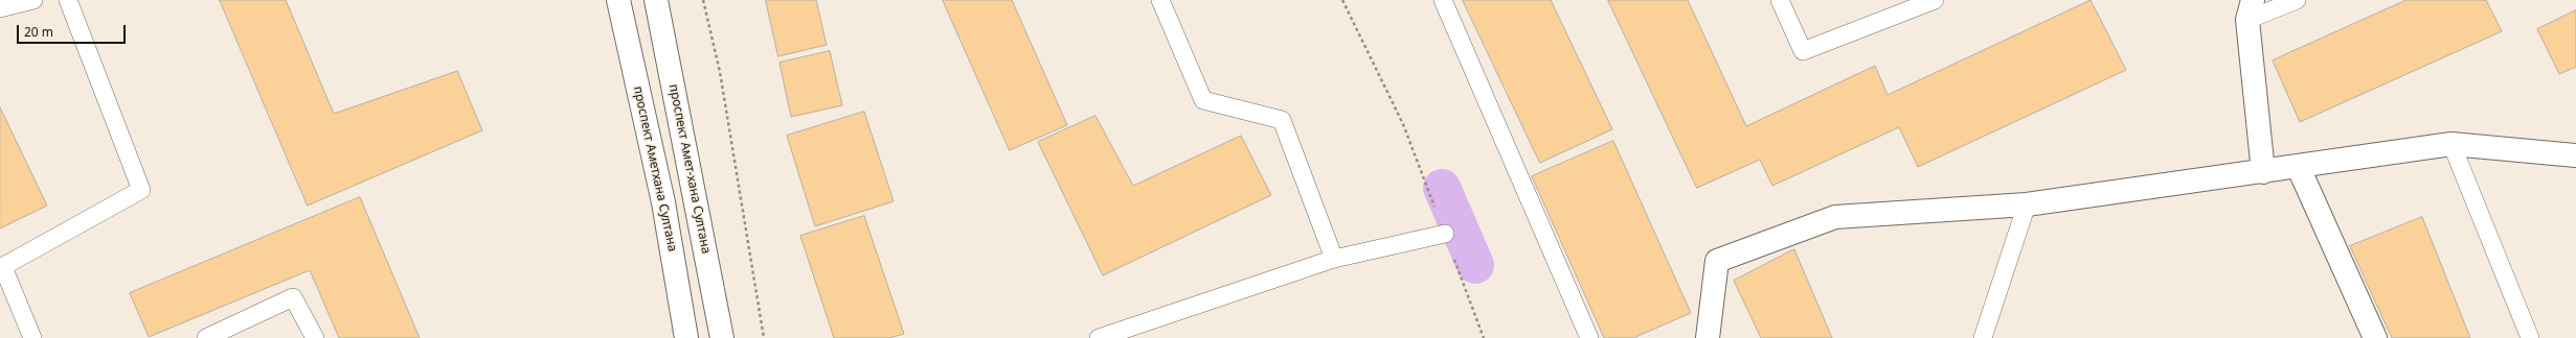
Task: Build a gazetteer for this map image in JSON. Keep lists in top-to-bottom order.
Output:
{
  "streets": {
    "street": ["проспект Аметхана Султана", "проспект Амет-хана Султана"]
  },
  "scale_bar": "20 m"
}
